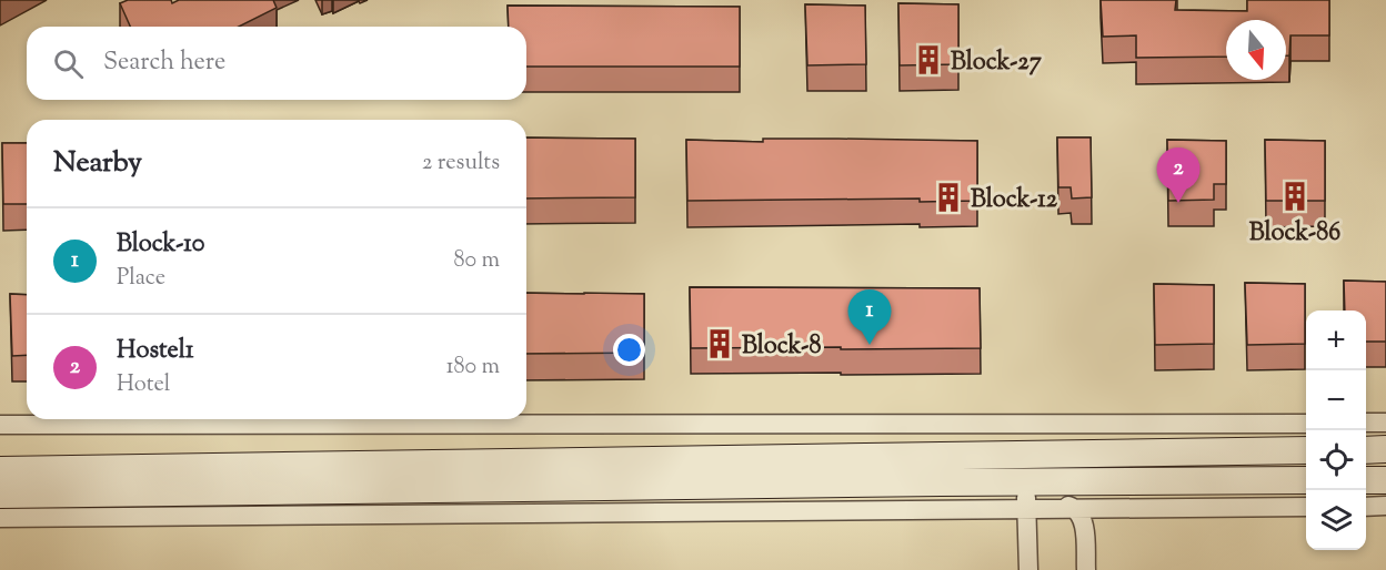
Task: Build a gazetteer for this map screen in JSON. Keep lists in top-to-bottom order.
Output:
{
  "places": {
    "building": [
      "Block-27",
      "Block-86",
      "Block-12",
      "Block-8"
    ]
  },
  "north": "bottom",
  "page": {
    "search": "Search here",
    "heading": ["Nearby", "2 results"],
    "pins": ["2", "1"],
    "list": [
      {
        "mark": "1",
        "name": "Block-10",
        "note": "Place",
        "value": "80 m"
      },
      {
        "mark": "2",
        "name": "Hostel1",
        "note": "Hotel",
        "value": "180 m"
      }
    ],
    "map_buttons": ["+", "−"]
  }
}
